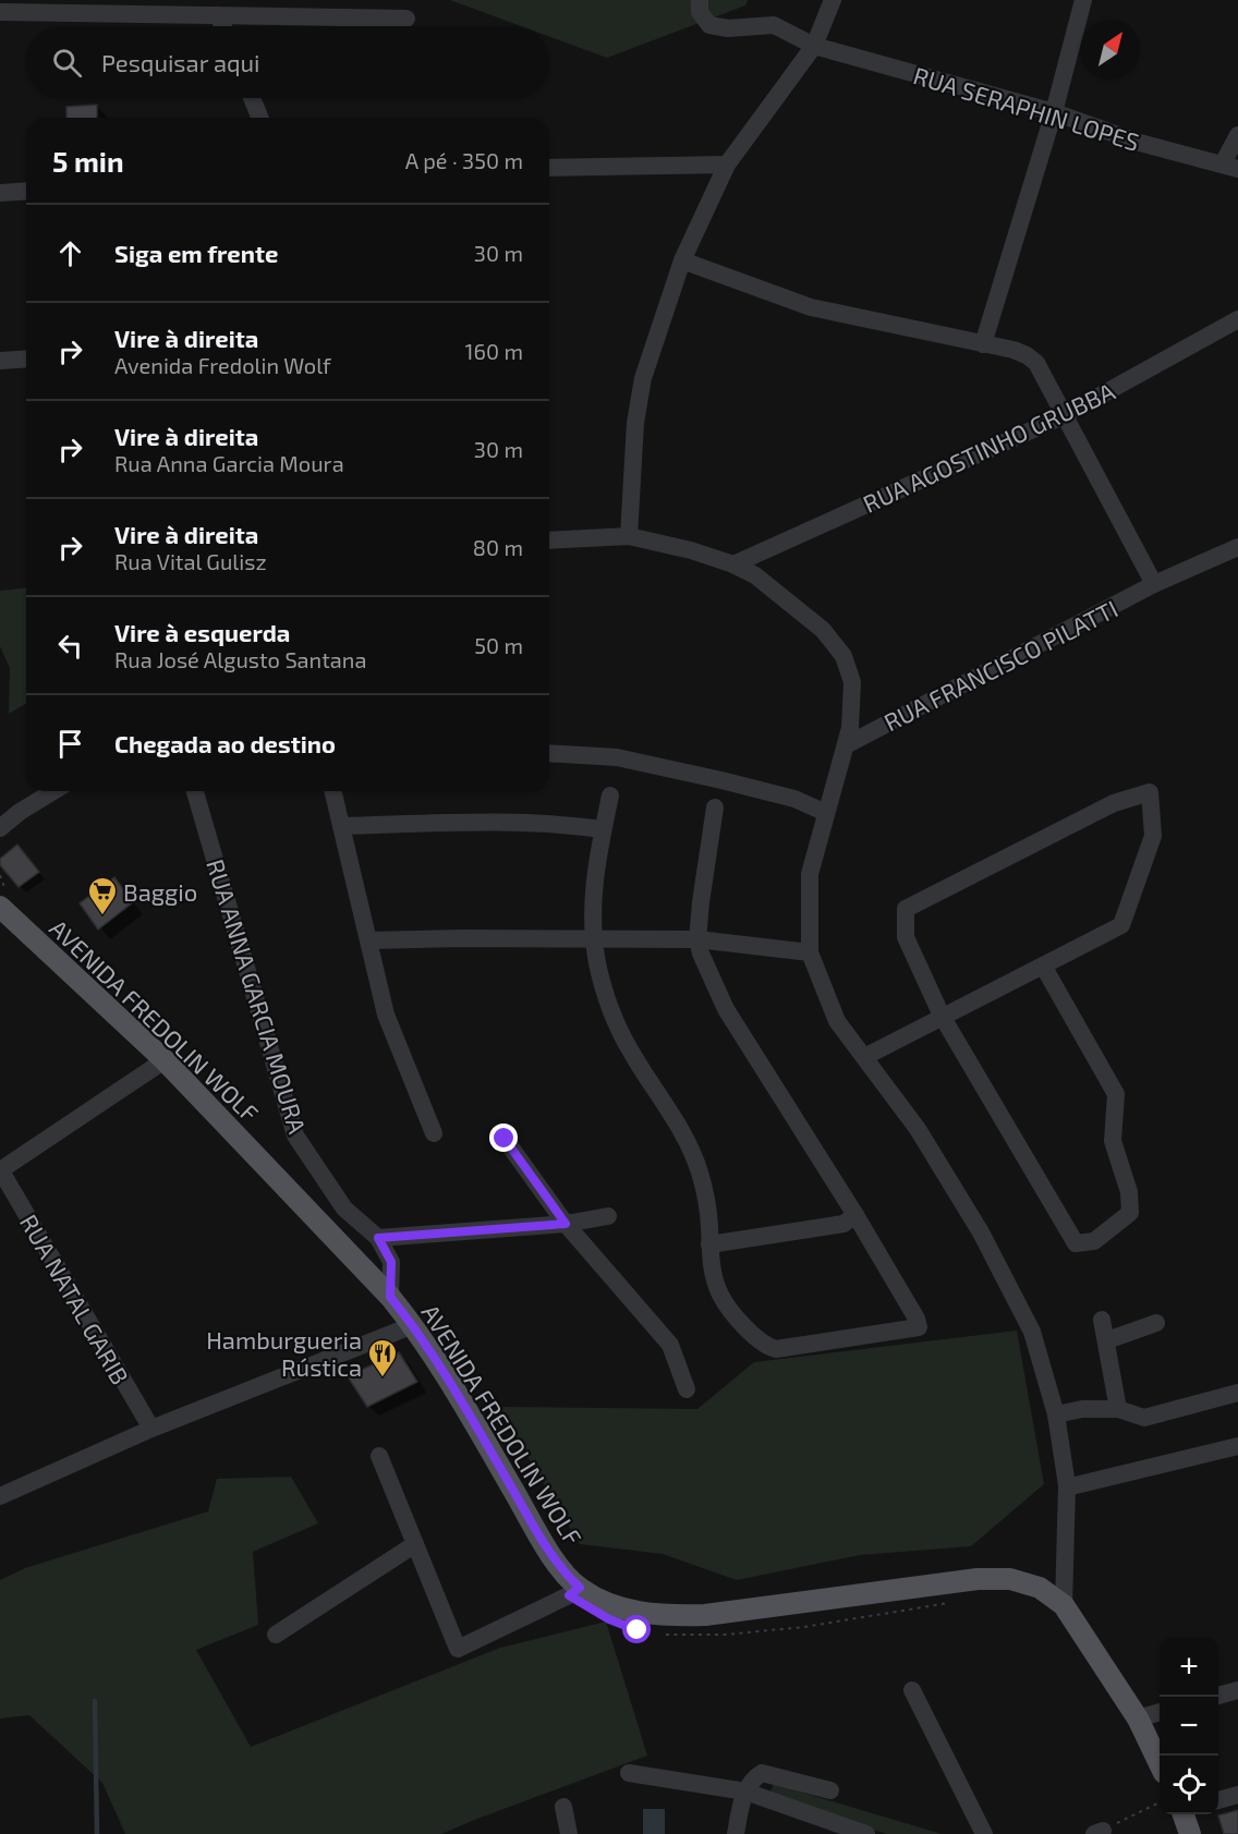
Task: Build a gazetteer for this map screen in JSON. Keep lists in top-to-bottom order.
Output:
{
  "streets": {
    "main road": ["AVENIDA FREDOLIN WOLF"],
    "street": [
      "RUA SERAPHIN LOPES",
      "RUA AGOSTINHO GRUBBA",
      "RUA FRANCISCO PILATTI",
      "RUA ANNA GARCIA MOURA",
      "RUA NATAL GARIB"
    ]
  },
  "crossings": [
    ["RUA ANNA GARCIA MOURA", "AVENIDA FREDOLIN WOLF"]
  ],
  "places": {
    "supermarket": ["Baggio"],
    "restaurant": ["Hamburgueria Rústica"]
  },
  "north": "top right",
  "page": {
    "search": "Pesquisar aqui",
    "heading": ["5 min", "A pé · 350 m"],
    "list": [
      ["Siga em frente", "30 m"],
      ["Vire à direita", "Avenida Fredolin Wolf", "160 m"],
      ["Vire à direita", "Rua Anna Garcia Moura", "30 m"],
      ["Vire à direita", "Rua Vital Gulisz", "80 m"],
      ["Vire à esquerda", "Rua José Algusto Santana", "50 m"],
      "Chegada ao destino"
    ],
    "map_buttons": ["+", "−"]
  }
}
